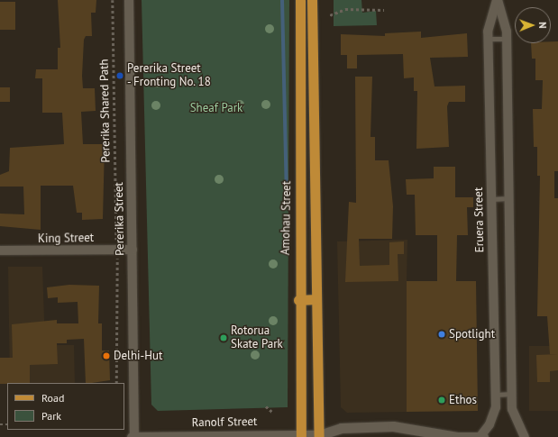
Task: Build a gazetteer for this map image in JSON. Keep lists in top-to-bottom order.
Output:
{
  "streets": {
    "main road": ["Amohau Street"],
    "street": [
      "Pererika Street",
      "Eruera Street",
      "King Street",
      "Ranolf Street"
    ],
    "path": ["Pererika Shared Path"]
  },
  "crossings": [
    ["Amohau Street", "Ranolf Street"],
    ["Pererika Street", "King Street"],
    ["Pererika Street", "Ranolf Street"],
    ["Eruera Street", "Ranolf Street"]
  ],
  "parks": ["Sheaf Park"],
  "places": [
    "Pererika Street - Fronting No. 18",
    "Spotlight",
    "Rotorua Skate Park",
    "Delhi-Hut",
    "Ethos"
  ],
  "legend": ["Road", "Park"],
  "north": "right"
}
